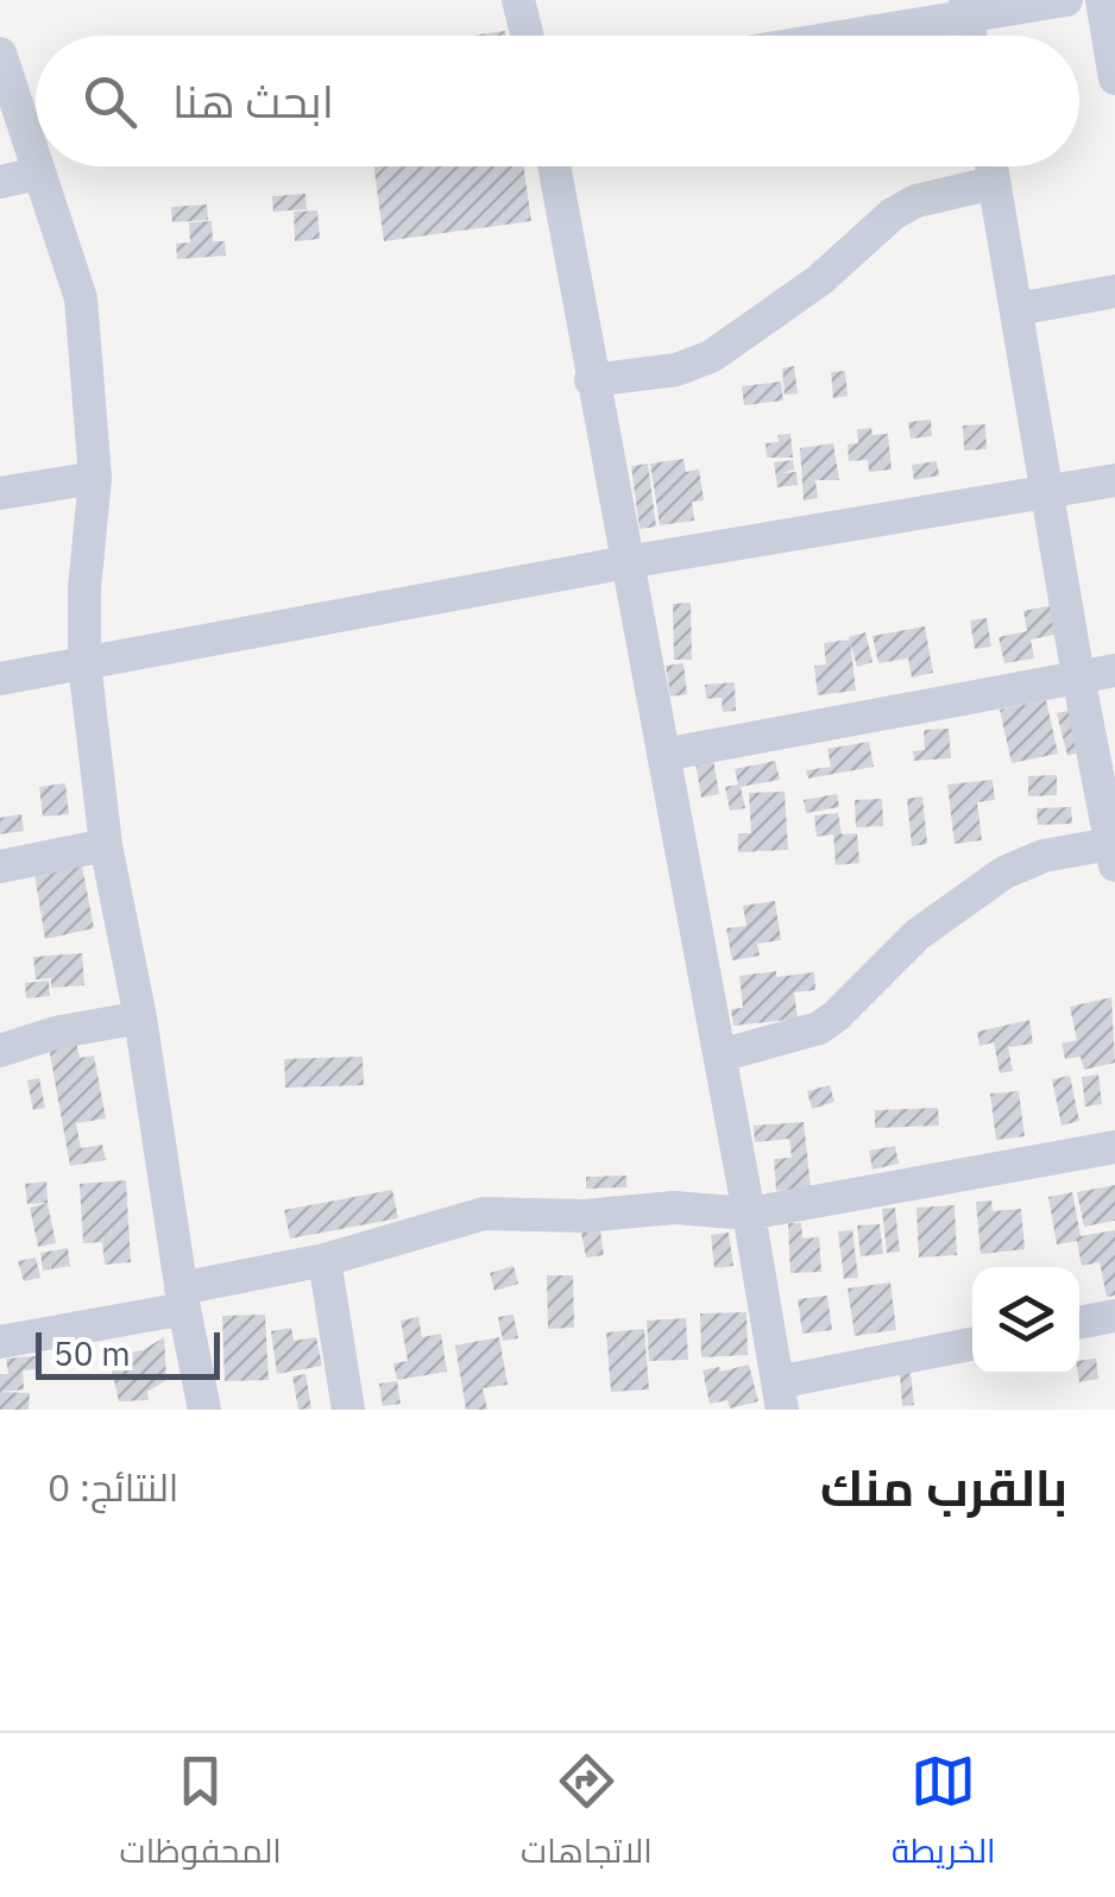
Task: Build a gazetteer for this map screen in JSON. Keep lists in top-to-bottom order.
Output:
{
  "scale_bar": "50 m",
  "page": {
    "search": "ابحث هنا",
    "scale": "50 m",
    "heading": ["بالقرب منك", "النتائج: 0"],
    "nav": ["الخريطة", "الاتجاهات", "المحفوظات"]
  }
}
